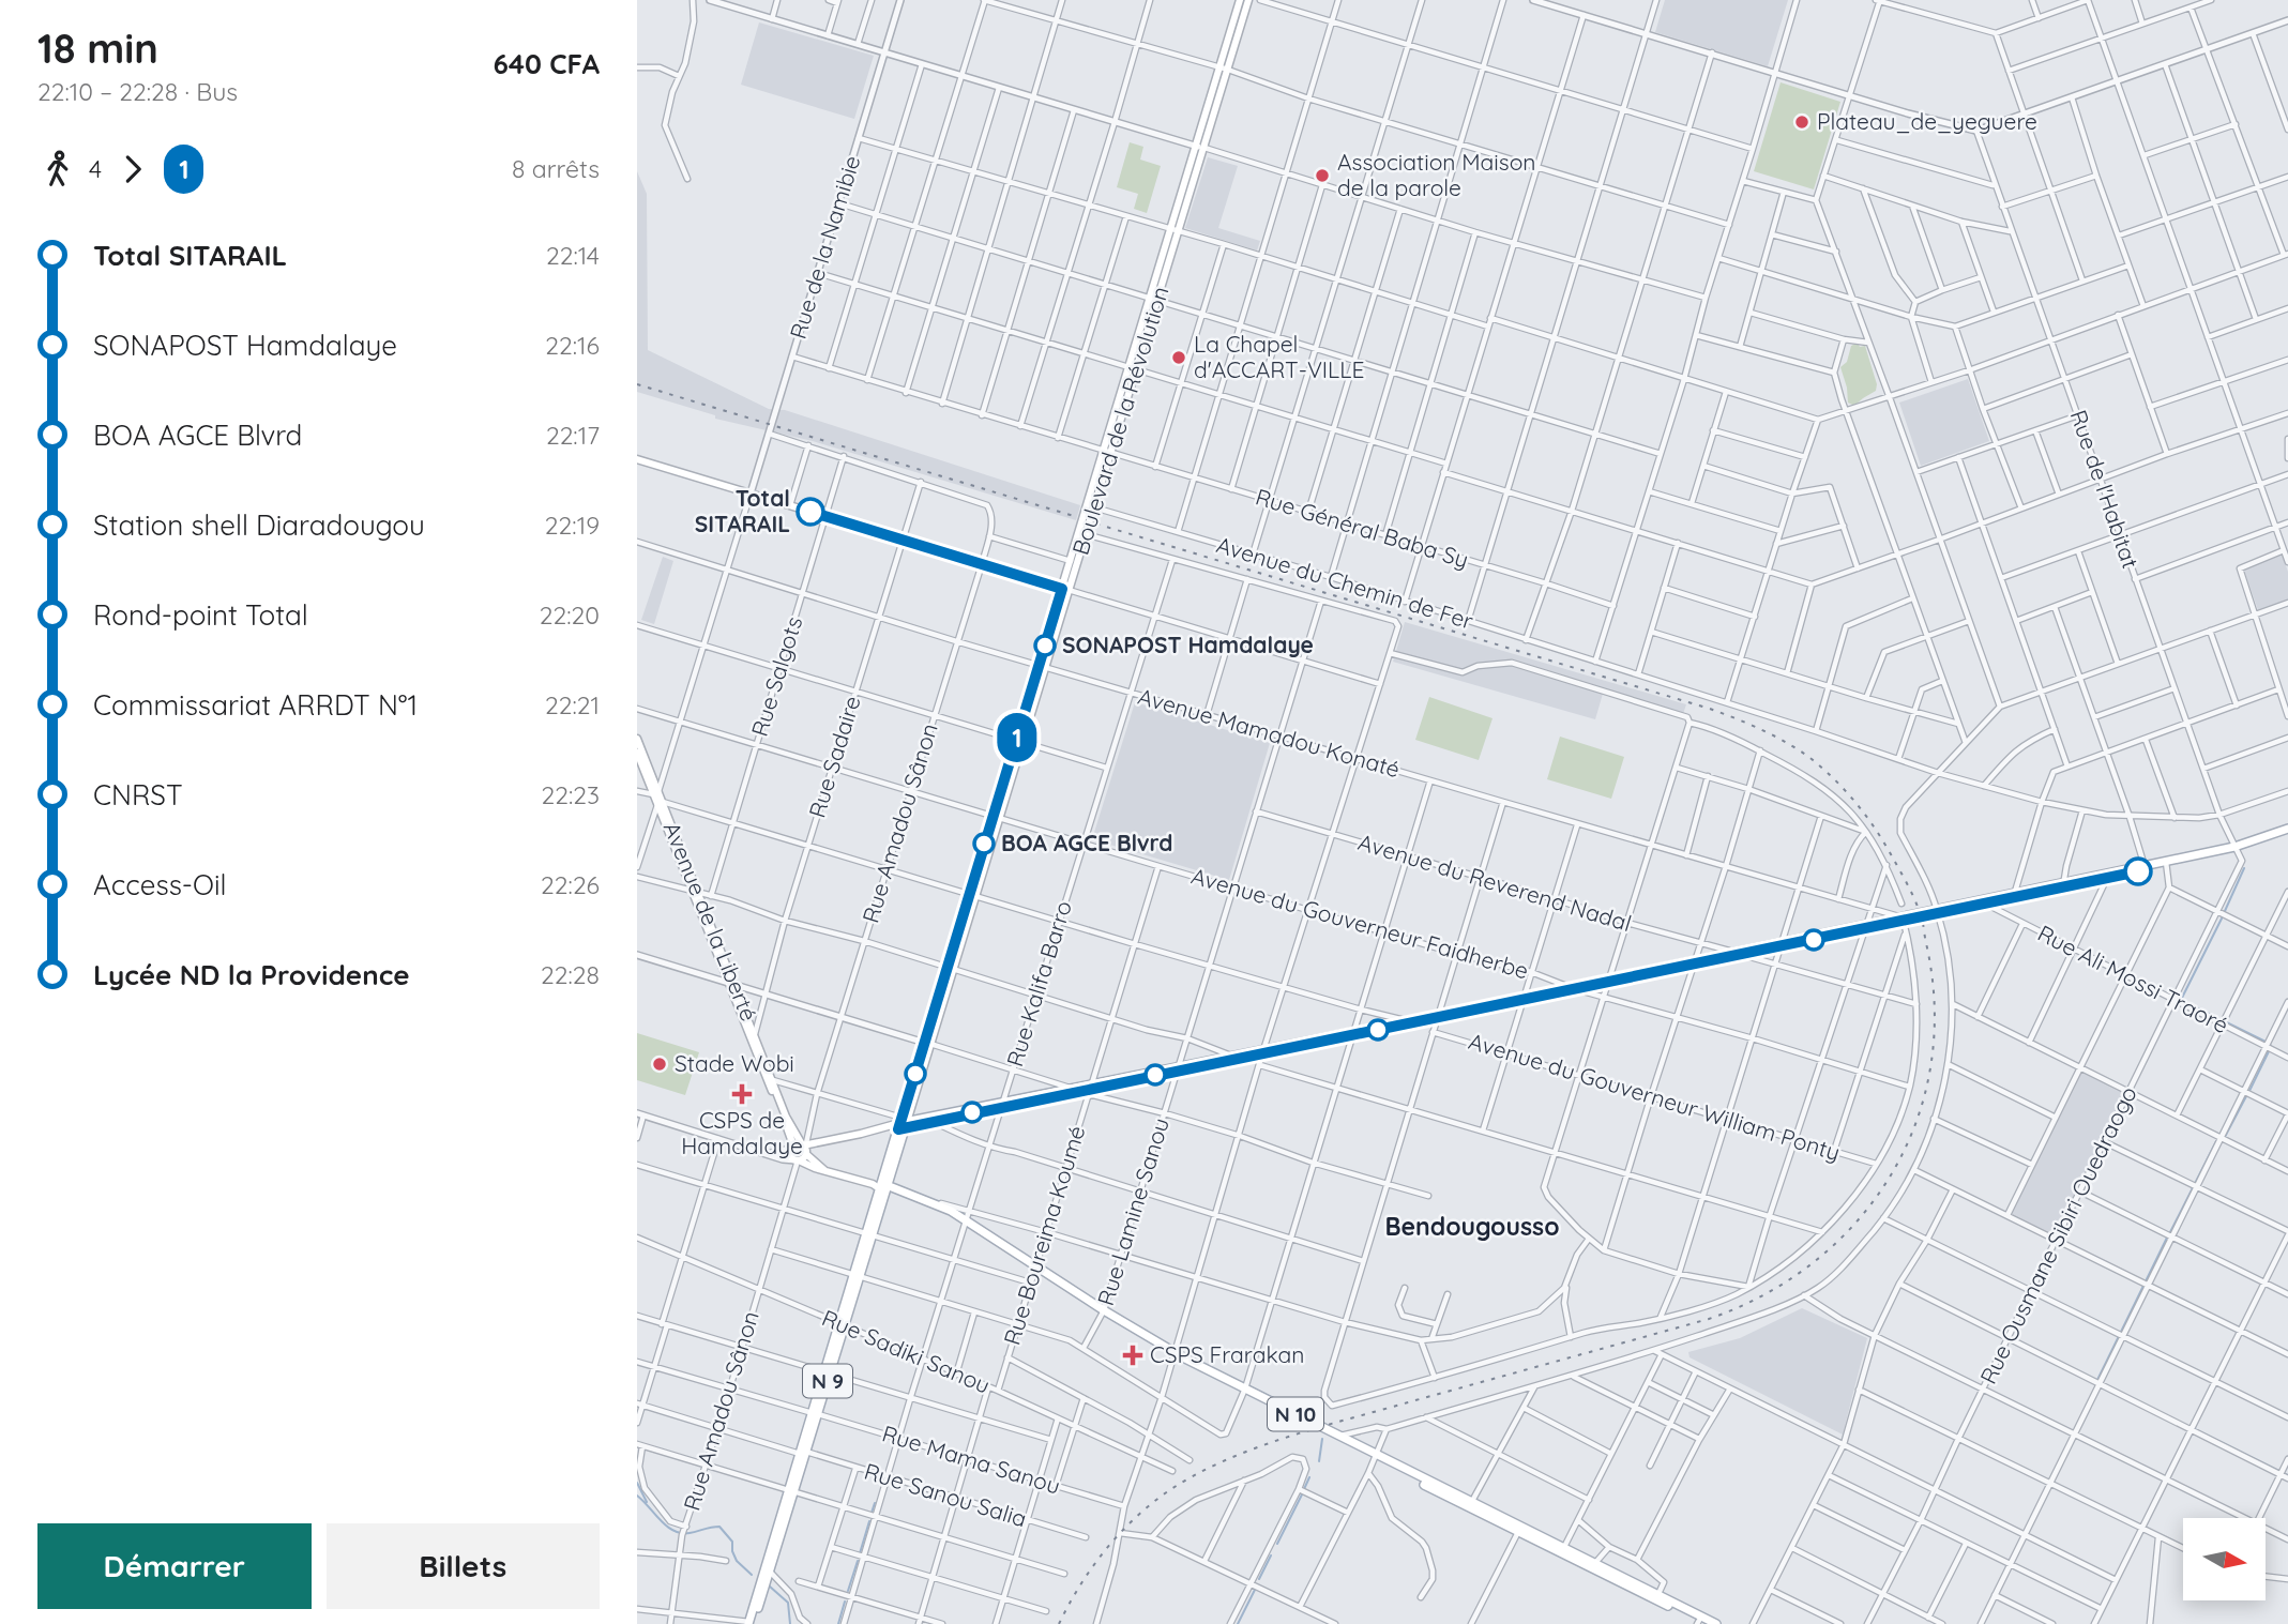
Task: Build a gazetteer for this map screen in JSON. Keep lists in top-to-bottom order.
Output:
{
  "streets": {
    "main road": [
      "Boulevard de la Révolution",
      "Avenue de la Liberté",
      "N 9",
      "N 10"
    ],
    "street": [
      "Rue de la Namibie",
      "Rue de l'Habitat",
      "Rue Général Baba Sy",
      "Avenue du Chemin de Fer",
      "Rue Salgots",
      "Avenue Mamadou Konaté",
      "Rue Sadaire",
      "Rue Amadou Sânon",
      "Avenue du Reverend Nadal",
      "Avenue du Gouverneur Faidherbe",
      "Rue Ali Mossi Traoré",
      "Rue Kalifa Barro",
      "Avenue du Gouverneur William Ponty",
      "Rue Lamine Sanou",
      "Rue Boureima Koumé",
      "Rue Ousmane Sibiri Ouedraogo",
      "Rue Sadiki Sanou",
      "Rue Mama Sanou",
      "Rue Sanou Salia"
    ]
  },
  "crossings": [
    ["Rue de la Namibie", "Rue Général Baba Sy"],
    ["Boulevard de la Révolution", "Rue Général Baba Sy"],
    ["Boulevard de la Révolution", "Avenue du Chemin de Fer"],
    ["Boulevard de la Révolution", "Avenue Mamadou Konaté"],
    ["Boulevard de la Révolution", "Avenue du Gouverneur Faidherbe"],
    ["Boulevard de la Révolution", "Rue Sadiki Sanou"],
    ["Boulevard de la Révolution", "N 9"],
    ["Boulevard de la Révolution", "N 10"],
    ["Boulevard de la Révolution", "Rue Mama Sanou"],
    ["Boulevard de la Révolution", "Rue Sanou Salia"],
    ["Rue de l'Habitat", "Rue Ousmane Sibiri Ouedraogo"],
    ["Avenue du Chemin de Fer", "Rue Ali Mossi Traoré"],
    ["Avenue du Chemin de Fer", "Rue Kalifa Barro"],
    ["Avenue du Chemin de Fer", "Rue Lamine Sanou"],
    ["Rue Salgots", "Avenue Mamadou Konaté"],
    ["Rue Salgots", "Avenue du Gouverneur Faidherbe"],
    ["Avenue Mamadou Konaté", "Rue Sadaire"],
    ["Avenue Mamadou Konaté", "Rue Amadou Sânon"],
    ["Avenue Mamadou Konaté", "Rue Kalifa Barro"],
    ["Avenue Mamadou Konaté", "Rue Lamine Sanou"],
    ["Rue Sadaire", "Rue Amadou Sânon"],
    ["Rue Sadaire", "Avenue de la Liberté"],
    ["Rue Sadaire", "Avenue du Gouverneur Faidherbe"],
    ["Rue Amadou Sânon", "Avenue de la Liberté"],
    ["Rue Amadou Sânon", "Avenue du Gouverneur Faidherbe"],
    ["Rue Amadou Sânon", "Rue Sadiki Sanou"],
    ["Rue Amadou Sânon", "N 10"],
    ["Rue Amadou Sânon", "Rue Mama Sanou"],
    ["Rue Amadou Sânon", "Rue Sanou Salia"],
    ["Avenue du Reverend Nadal", "Rue Lamine Sanou"],
    ["Avenue de la Liberté", "N 10"],
    ["Avenue du Gouverneur Faidherbe", "Rue Kalifa Barro"],
    ["Avenue du Gouverneur Faidherbe", "Rue Lamine Sanou"],
    ["Avenue du Gouverneur Faidherbe", "Rue Boureima Koumé"],
    ["Rue Ali Mossi Traoré", "Rue Ousmane Sibiri Ouedraogo"],
    ["Rue Kalifa Barro", "Rue Sadiki Sanou"],
    ["Rue Kalifa Barro", "N 10"],
    ["Rue Kalifa Barro", "Rue Mama Sanou"],
    ["Rue Kalifa Barro", "Rue Sanou Salia"],
    ["Rue Lamine Sanou", "N 10"],
    ["Rue Boureima Koumé", "Rue Sadiki Sanou"],
    ["Rue Boureima Koumé", "N 10"]
  ],
  "districts": ["Bendougousso"],
  "places": {
    "other": [
      "Plateau_de_yeguere",
      "Association Maison de la parole",
      "La Chapel d'ACCART-VILLE",
      "Total SITARAIL",
      "SONAPOST Hamdalaye",
      "BOA AGCE Blvrd",
      "Stade Wobi"
    ],
    "health": ["CSPS de Hamdalaye", "CSPS Frarakan"]
  },
  "lines": ["bus line 1"],
  "north": "right",
  "page": {
    "heading": ["18 min", "22:10 – 22:28 · Bus", "640 CFA"],
    "on_map": "1",
    "legs": ["4", "1", "8 arrêts"],
    "list": [
      {
        "name": "Total SITARAIL",
        "value": "22:14"
      },
      {
        "name": "SONAPOST Hamdalaye",
        "value": "22:16"
      },
      {
        "name": "BOA AGCE Blvrd",
        "value": "22:17"
      },
      {
        "name": "Station shell Diaradougou",
        "value": "22:19"
      },
      {
        "name": "Rond-point Total",
        "value": "22:20"
      },
      {
        "name": "Commissariat ARRDT N°1",
        "value": "22:21"
      },
      {
        "name": "CNRST",
        "value": "22:23"
      },
      {
        "name": "Access-Oil",
        "value": "22:26"
      },
      {
        "name": "Lycée ND la Providence",
        "value": "22:28"
      }
    ],
    "buttons": ["Démarrer", "Billets"]
  }
}
